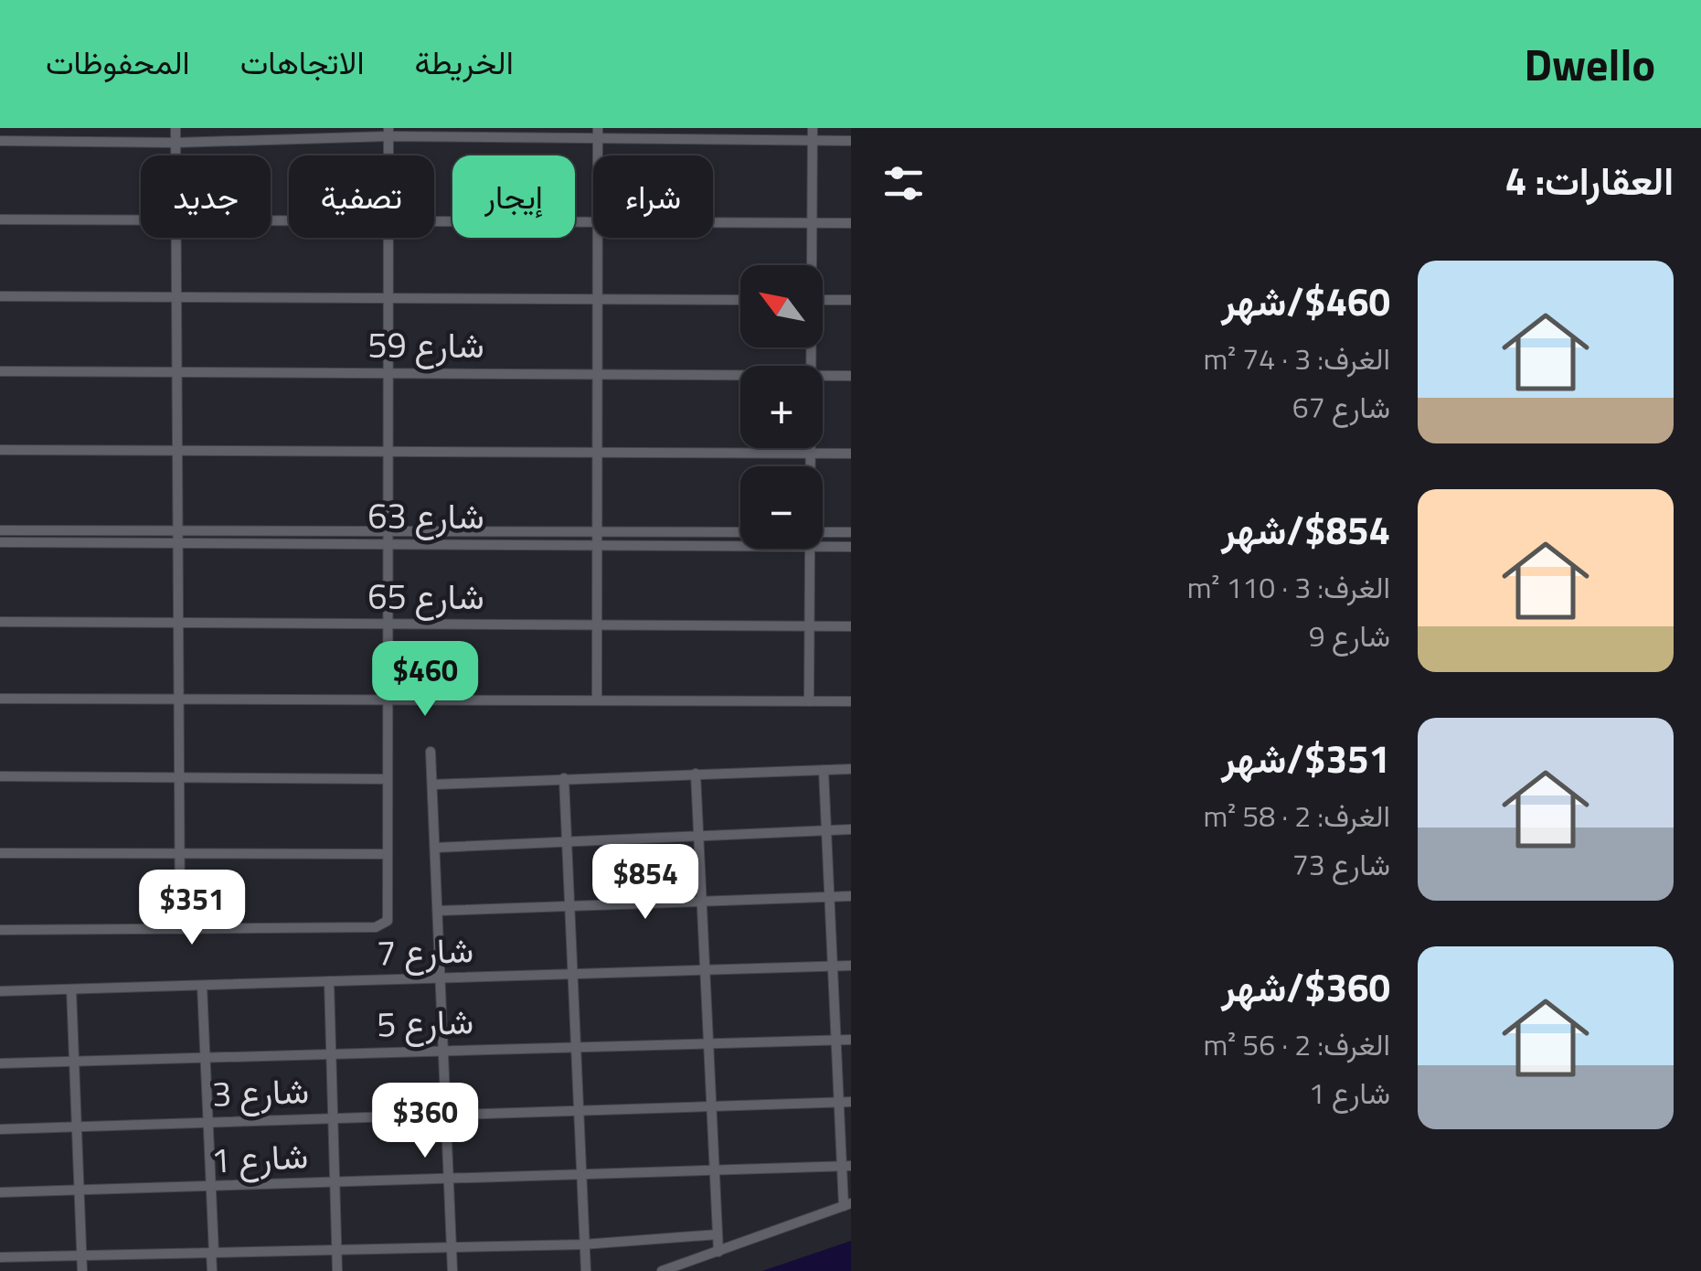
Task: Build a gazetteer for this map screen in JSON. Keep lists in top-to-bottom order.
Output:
{
  "streets": {
    "street": [
      "شارع 59",
      "شارع 63",
      "شارع 65",
      "شارع 7",
      "شارع 5",
      "شارع 3",
      "شارع 1"
    ]
  },
  "north": "top left",
  "page": {
    "header": "Dwello",
    "nav": ["الخريطة", "الاتجاهات", "المحفوظات"],
    "heading": "العقارات: 4",
    "chip": [
      "شراء",
      "إيجار",
      "تصفية",
      "جديد"
    ],
    "list": [
      {
        "name": "$460/شهر",
        "note": "الغرف: 3 · 74 m² · شارع 67"
      },
      {
        "name": "$854/شهر",
        "note": "الغرف: 3 · 110 m² · شارع 9"
      },
      {
        "name": "$351/شهر",
        "note": "الغرف: 2 · 58 m² · شارع 73"
      },
      {
        "name": "$360/شهر",
        "note": "الغرف: 2 · 56 m² · شارع 1"
      }
    ],
    "map_buttons": ["+", "−"],
    "price": [
      "$460",
      "$854",
      "$351",
      "$360"
    ]
  }
}
